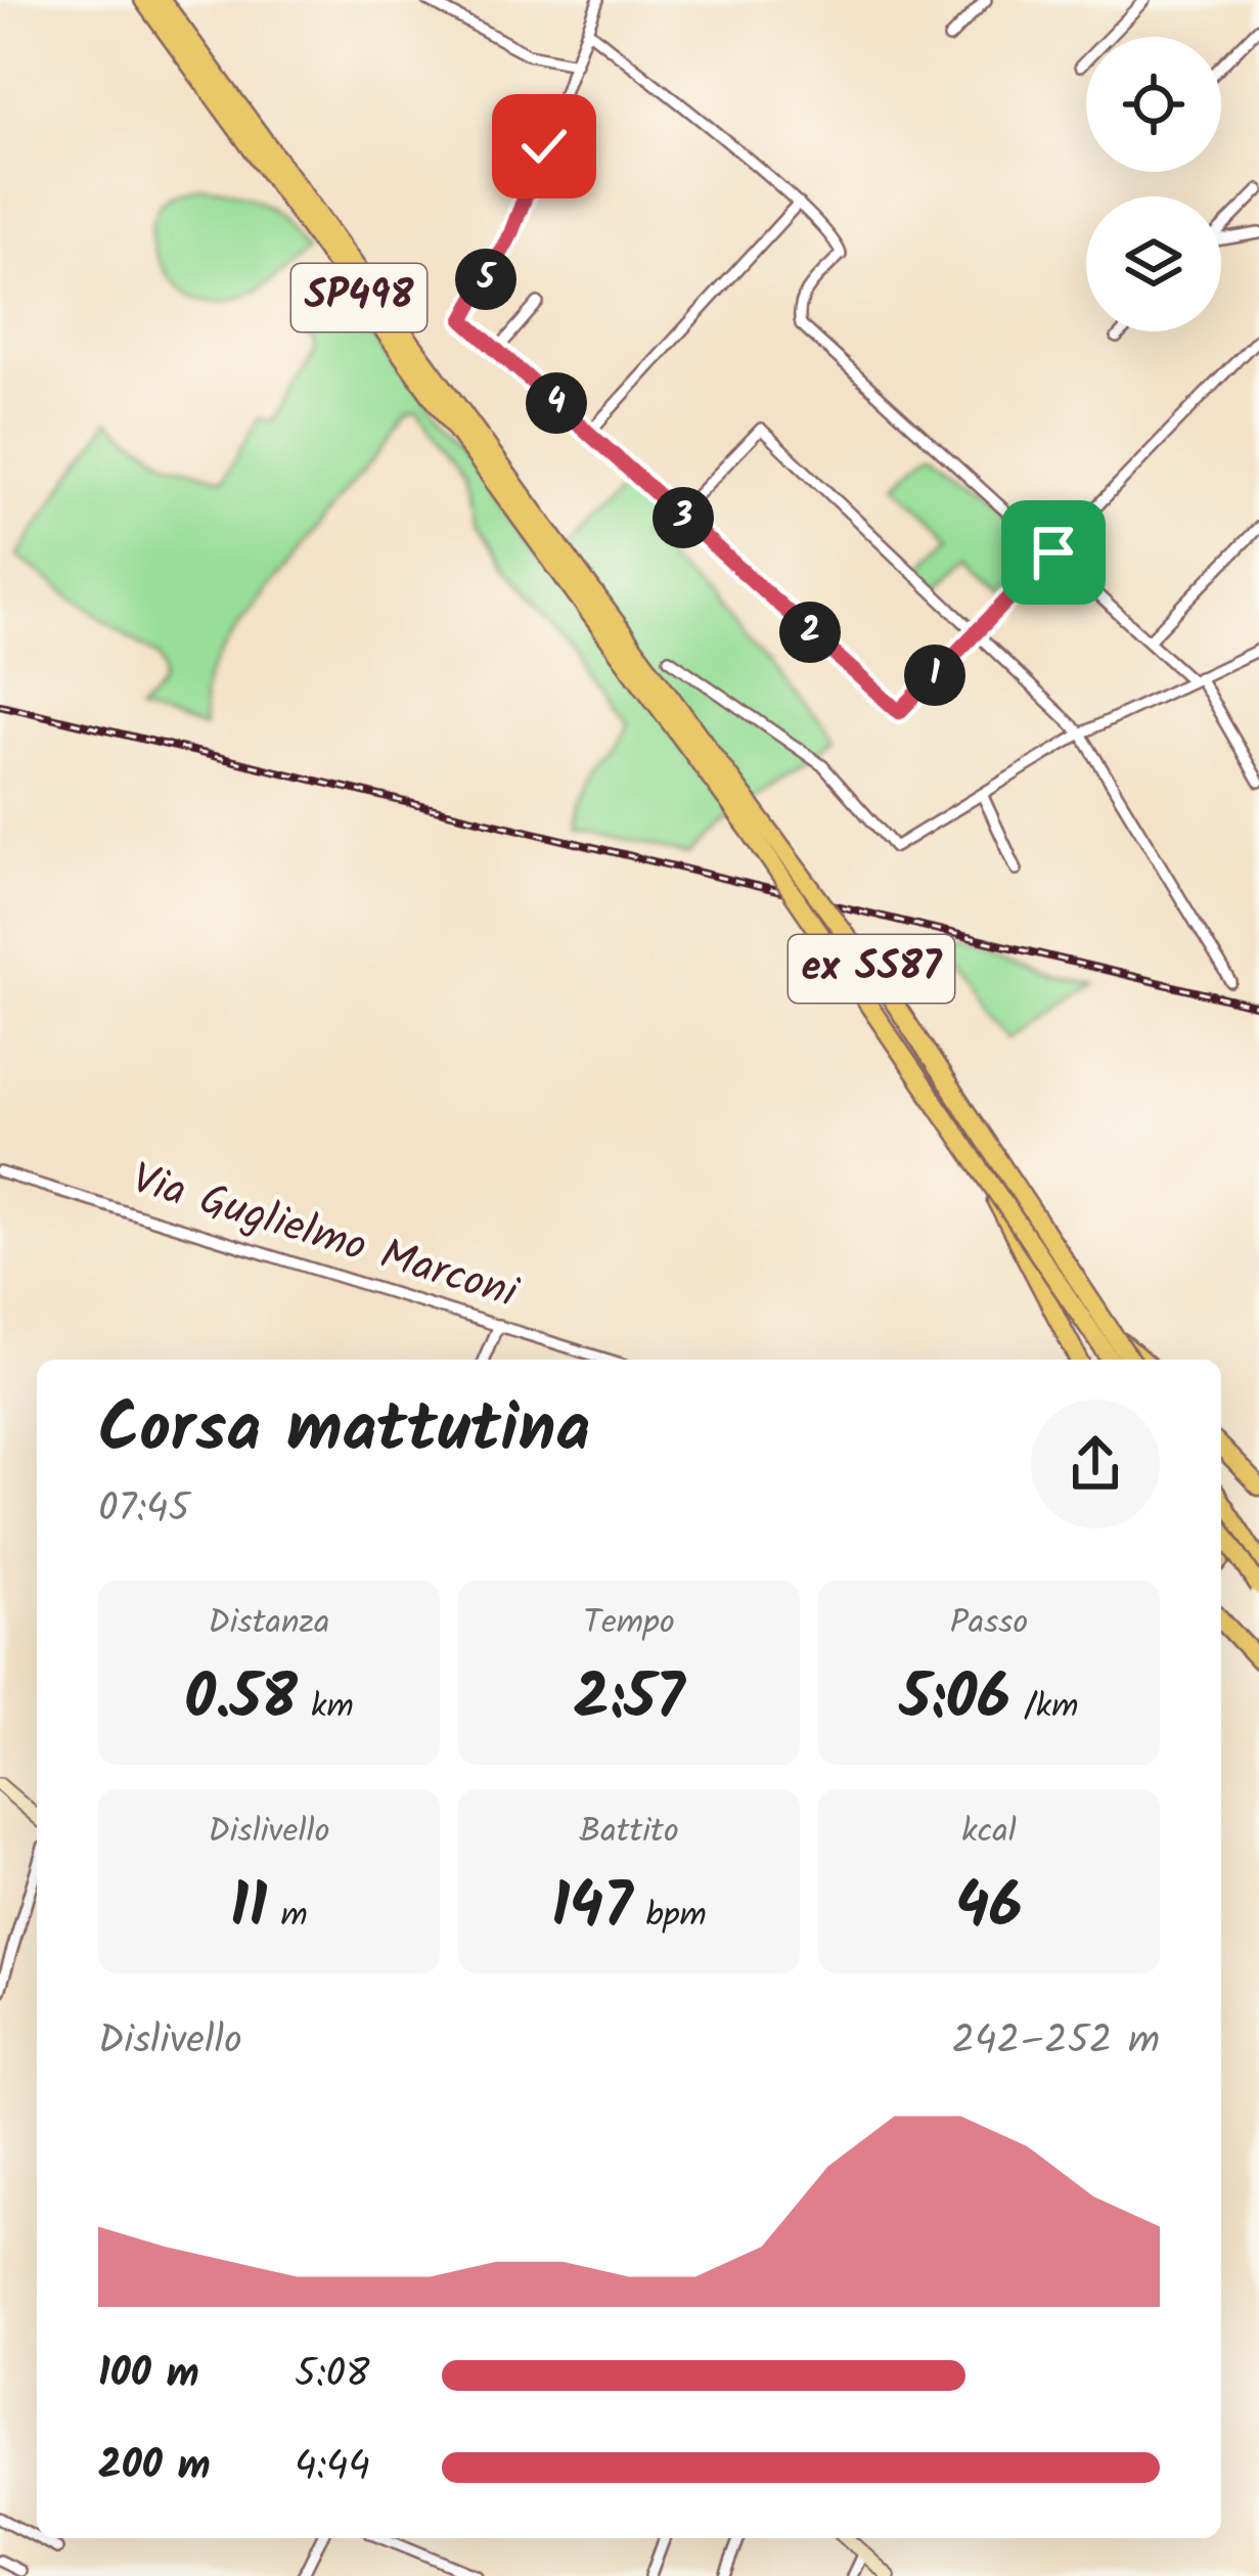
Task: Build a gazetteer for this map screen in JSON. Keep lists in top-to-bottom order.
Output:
{
  "streets": {
    "highway": ["SP498", "ex SS87"],
    "street": ["Via Guglielmo Marconi"]
  },
  "crossings": [
    ["SP498", "ex SS87"]
  ],
  "page": {
    "pins": [
      "5",
      "4",
      "3",
      "2",
      "1"
    ],
    "heading": ["Corsa mattutina", "07:45"],
    "stats": [
      ["Distanza", "0.58 km"],
      ["Tempo", "2:57"],
      ["Passo", "5:06 /km"],
      ["Dislivello", "11 m"],
      ["Battito", "147 bpm"],
      ["kcal", "46"]
    ],
    "chart": ["Dislivello", "242–252 m"],
    "list": [
      {
        "name": "100 m",
        "note": "5:08"
      },
      {
        "name": "200 m",
        "note": "4:44"
      }
    ]
  }
}
